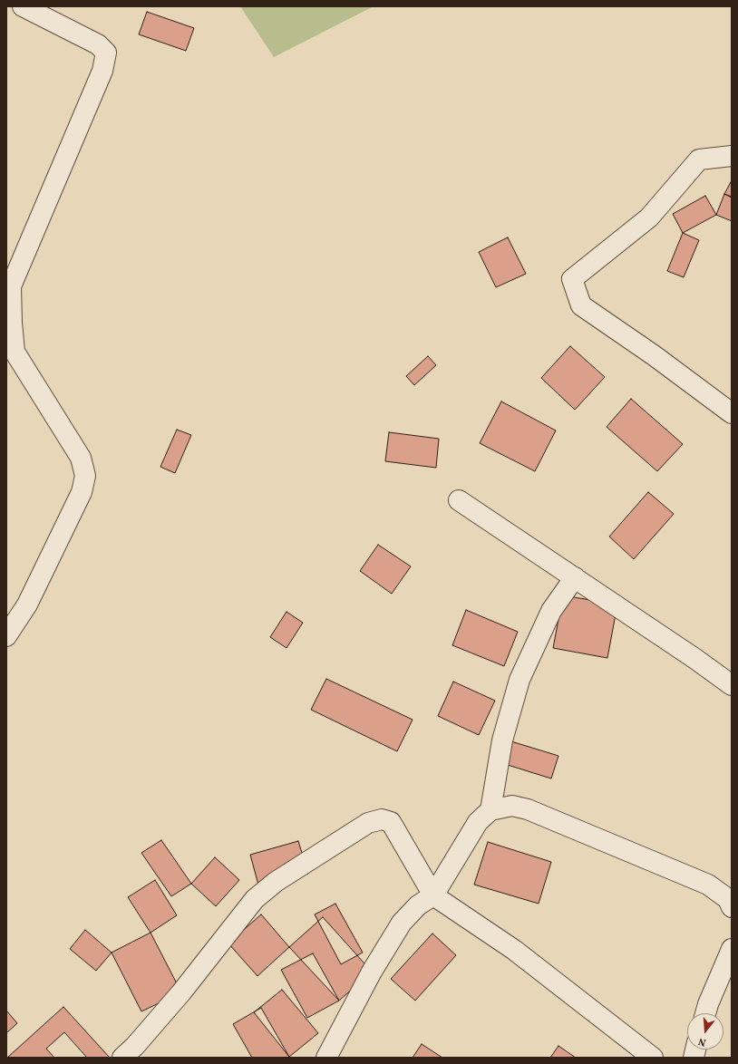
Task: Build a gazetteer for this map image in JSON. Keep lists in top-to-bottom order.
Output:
{
  "north": "bottom"
}
